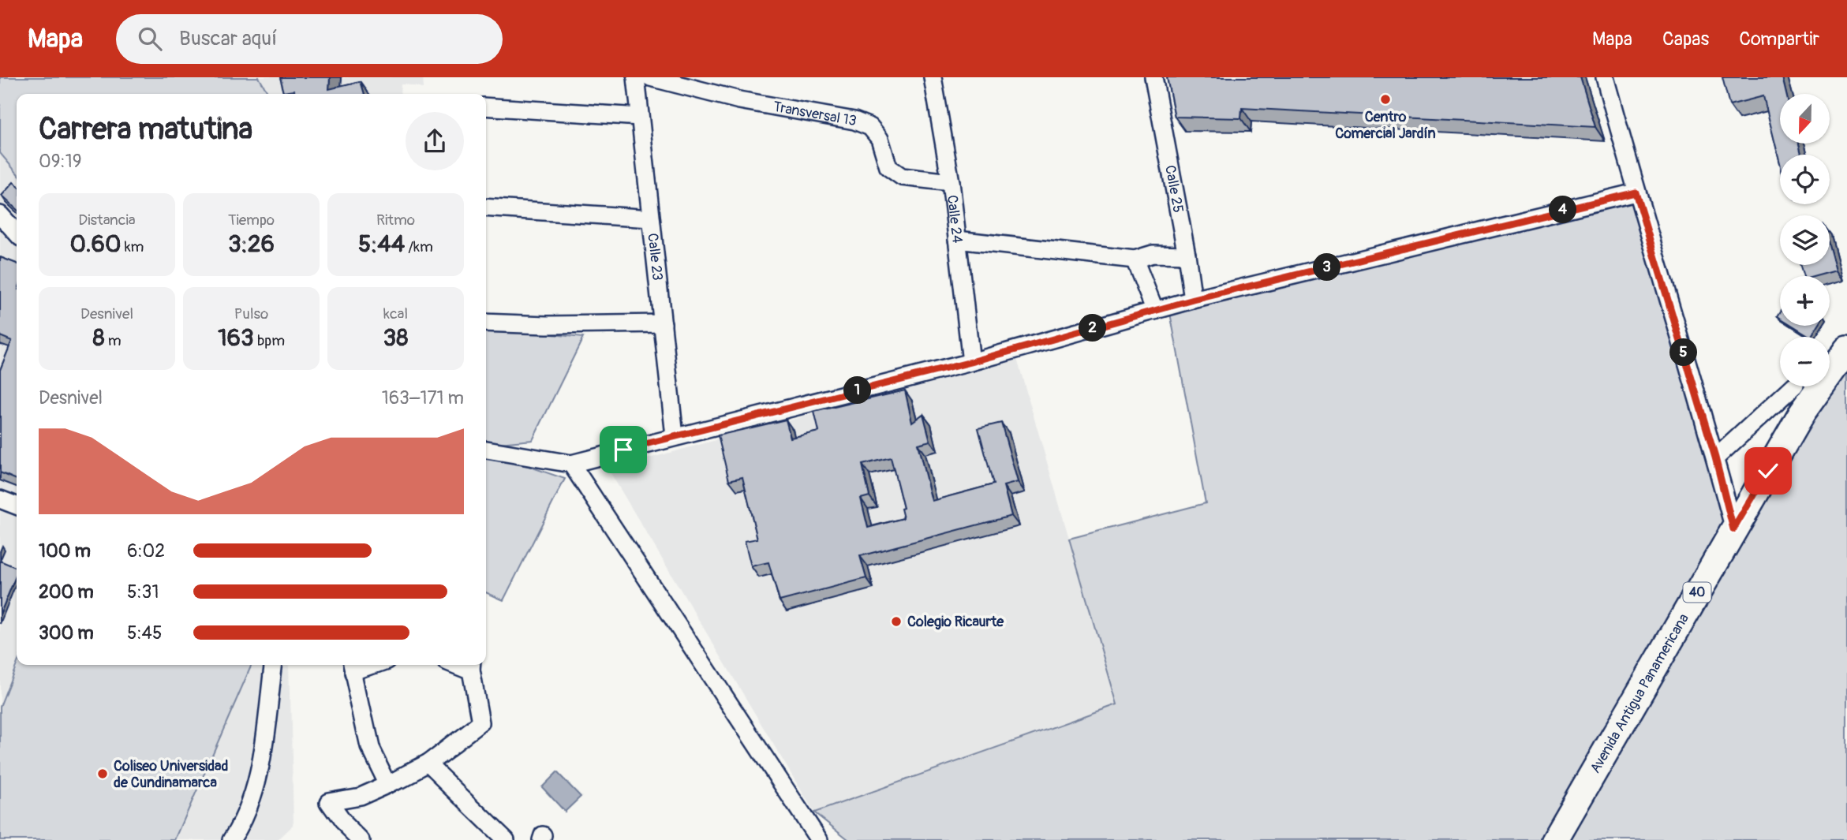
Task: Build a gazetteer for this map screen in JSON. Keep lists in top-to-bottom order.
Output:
{
  "streets": {
    "main road": ["40", "Avenida Antigua Panamericana"],
    "street": [
      "Transversal 13",
      "Calle 25",
      "Calle 24",
      "Calle 23"
    ]
  },
  "crossings": [
    ["Transversal 13", "Calle 24"]
  ],
  "places": ["Centro Comercial Jardín", "Colegio Ricaurte", "Coliseo Universidad de Cundinamarca"],
  "north": "bottom",
  "page": {
    "header": "Mapa",
    "search": "Buscar aquí",
    "nav": ["Mapa", "Capas", "Compartir"],
    "map_buttons": ["+", "−"],
    "heading": ["Carrera matutina", "09:19"],
    "stats": [
      ["Distancia", "0.60 km"],
      ["Tiempo", "3:26"],
      ["Ritmo", "5:44 /km"],
      ["Desnivel", "8 m"],
      ["Pulso", "163 bpm"],
      ["kcal", "38"]
    ],
    "pins": [
      "4",
      "3",
      "2",
      "5",
      "1"
    ],
    "chart": ["Desnivel", "163–171 m"],
    "list": [
      {
        "name": "100 m",
        "note": "6:02"
      },
      {
        "name": "200 m",
        "note": "5:31"
      },
      {
        "name": "300 m",
        "note": "5:45"
      }
    ]
  }
}
